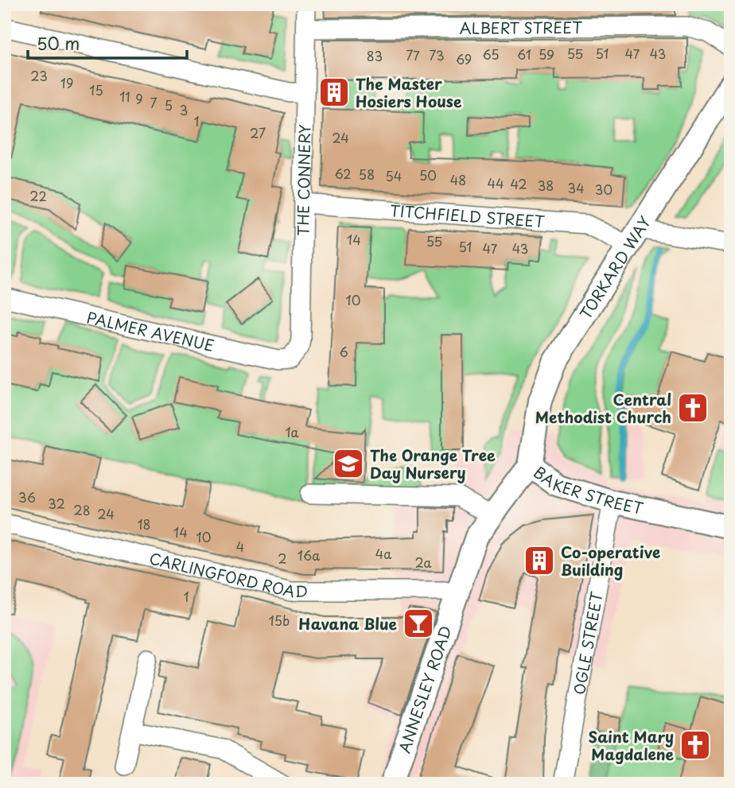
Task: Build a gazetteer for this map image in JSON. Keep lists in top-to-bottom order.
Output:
{
  "streets": {
    "street": [
      "ALBERT STREET",
      "THE CONNERY",
      "TITCHFIELD STREET",
      "TORKARD WAY",
      "PALMER AVENUE",
      "BAKER STREET",
      "CARLINGFORD ROAD",
      "OGLE STREET",
      "ANNESLEY ROAD"
    ]
  },
  "crossings": [
    ["ALBERT STREET", "THE CONNERY"],
    ["THE CONNERY", "TITCHFIELD STREET"],
    ["THE CONNERY", "PALMER AVENUE"],
    ["TITCHFIELD STREET", "TORKARD WAY"],
    ["TORKARD WAY", "BAKER STREET"],
    ["BAKER STREET", "CARLINGFORD ROAD"],
    ["BAKER STREET", "OGLE STREET"],
    ["BAKER STREET", "ANNESLEY ROAD"],
    ["CARLINGFORD ROAD", "ANNESLEY ROAD"]
  ],
  "places": {
    "building": ["The Master Hosiers House", "Co-operative Building"],
    "church": ["Central Methodist Church", "Saint Mary Magdalene"],
    "school or university": ["The Orange Tree Day Nursery"],
    "bar": ["Havana Blue"]
  },
  "house_numbers": [
    "55",
    "51",
    "47",
    "43",
    "65",
    "61",
    "59",
    "77",
    "73",
    "83",
    "69",
    "23",
    "19",
    "15",
    "11",
    "9",
    "7",
    "5",
    "3",
    "1",
    "27",
    "24",
    "62",
    "58",
    "50",
    "54",
    "48",
    "44",
    "42",
    "38",
    "34",
    "30",
    "22",
    "14",
    "55",
    "51",
    "47",
    "43",
    "10",
    "6",
    "1a",
    "36",
    "32",
    "28",
    "24",
    "18",
    "14",
    "10",
    "4",
    "4a",
    "16a",
    "2",
    "2a",
    "1",
    "15b"
  ],
  "scale_bar": "50 m"
}
